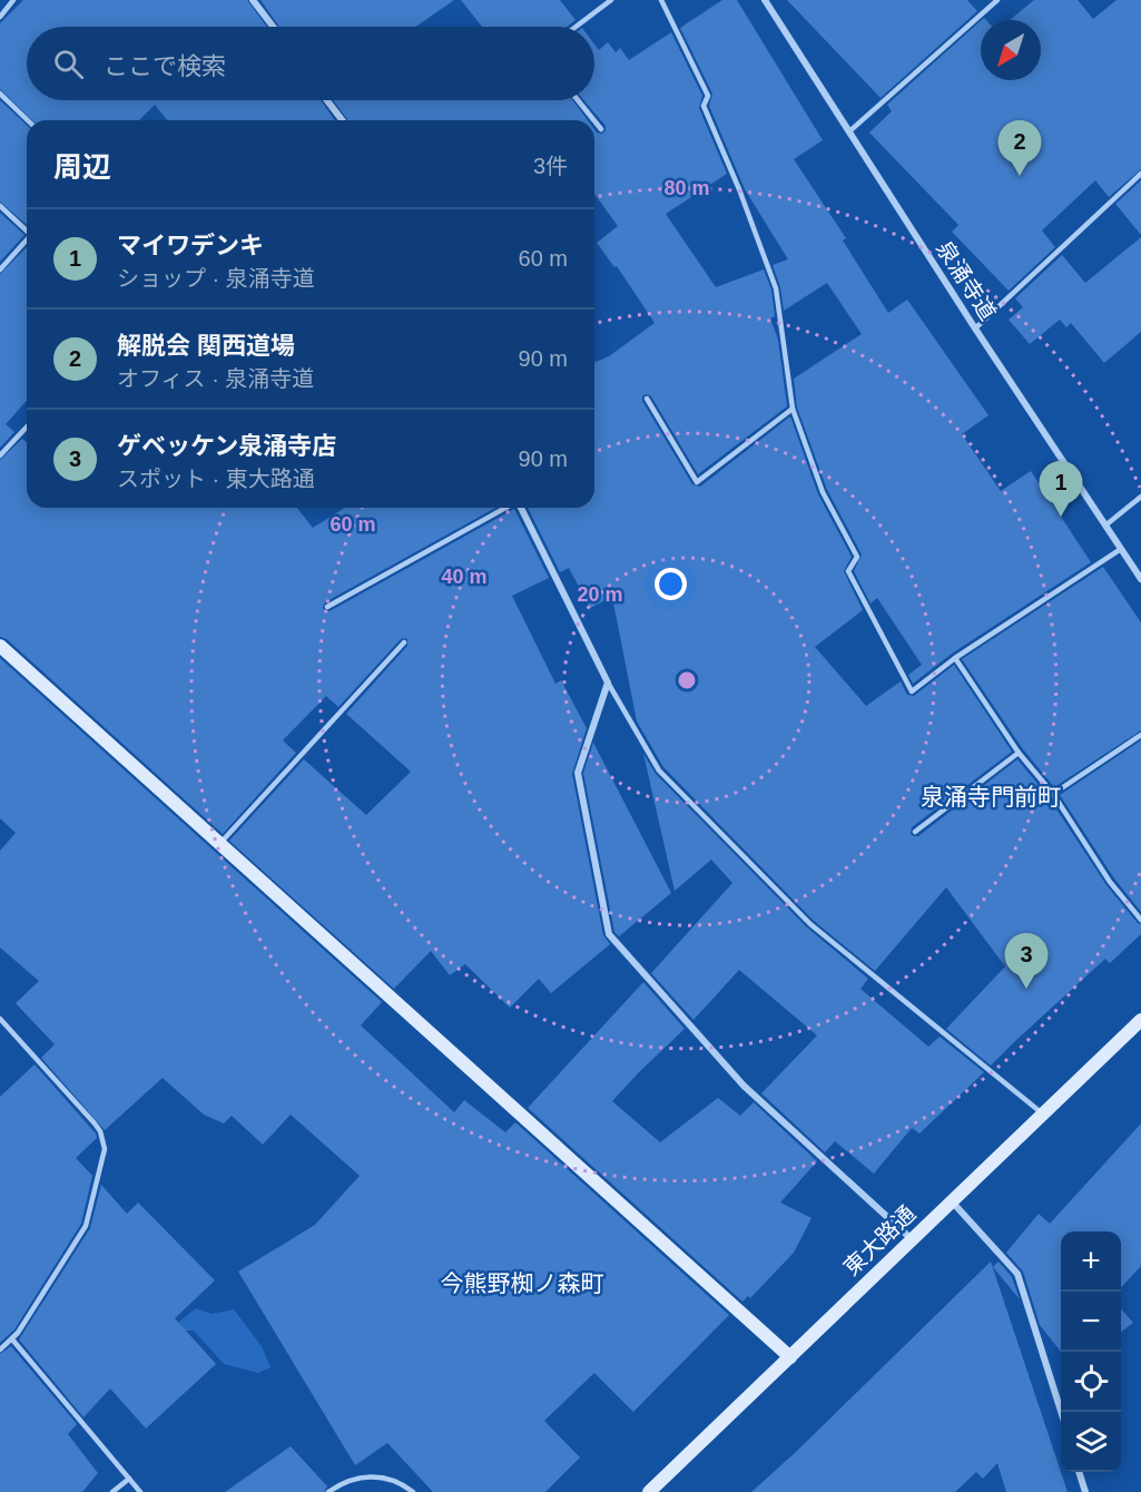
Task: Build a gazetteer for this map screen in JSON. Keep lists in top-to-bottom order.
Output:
{
  "streets": {
    "street": ["泉涌寺道", "東大路通"]
  },
  "districts": ["泉涌寺門前町", "今熊野椥ノ森町"],
  "north": "bottom left",
  "page": {
    "search": "ここで検索",
    "pins": ["2", "1", "3"],
    "heading": ["周辺", "3件"],
    "list": [
      {
        "mark": "1",
        "name": "マイワデンキ",
        "note": "ショップ · 泉涌寺道",
        "value": "60 m"
      },
      {
        "mark": "2",
        "name": "解脱会 関西道場",
        "note": "オフィス · 泉涌寺道",
        "value": "90 m"
      },
      {
        "mark": "3",
        "name": "ゲベッケン泉涌寺店",
        "note": "スポット · 東大路通",
        "value": "90 m"
      }
    ],
    "map_buttons": ["+", "−"]
  },
  "rings": [
    "80 m",
    "60 m",
    "40 m",
    "20 m"
  ]
}
